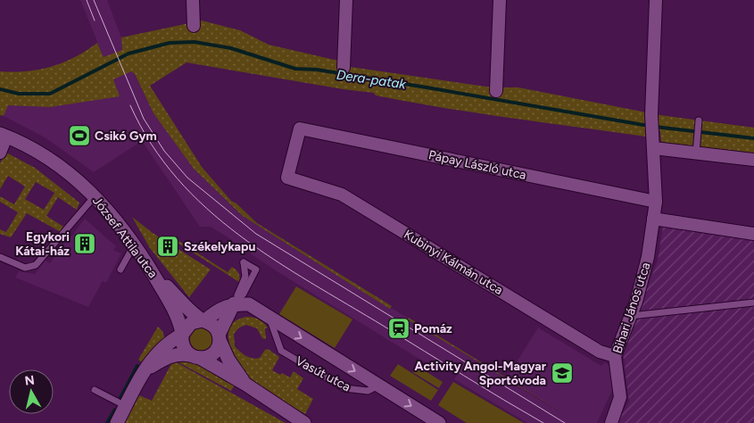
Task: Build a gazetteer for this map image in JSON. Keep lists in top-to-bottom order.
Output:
{
  "streets": {
    "main road": ["József Attila utca", "Vasút utca"],
    "street": ["Pápay László utca", "Kubinyi Kálmán utca", "Bihari János utca"]
  },
  "crossings": [
    ["Pápay László utca", "Kubinyi Kálmán utca"],
    ["Pápay László utca", "Bihari János utca"],
    ["Kubinyi Kálmán utca", "Bihari János utca"]
  ],
  "water": ["Dera-patak"],
  "places": {
    "sports": ["Csikó Gym"],
    "building": ["Egykori Kátai-ház", "Székelykapu"],
    "station": ["Pomáz"],
    "school or university": ["Activity Angol-Magyar Sportóvoda"]
  },
  "north": "top"
}
